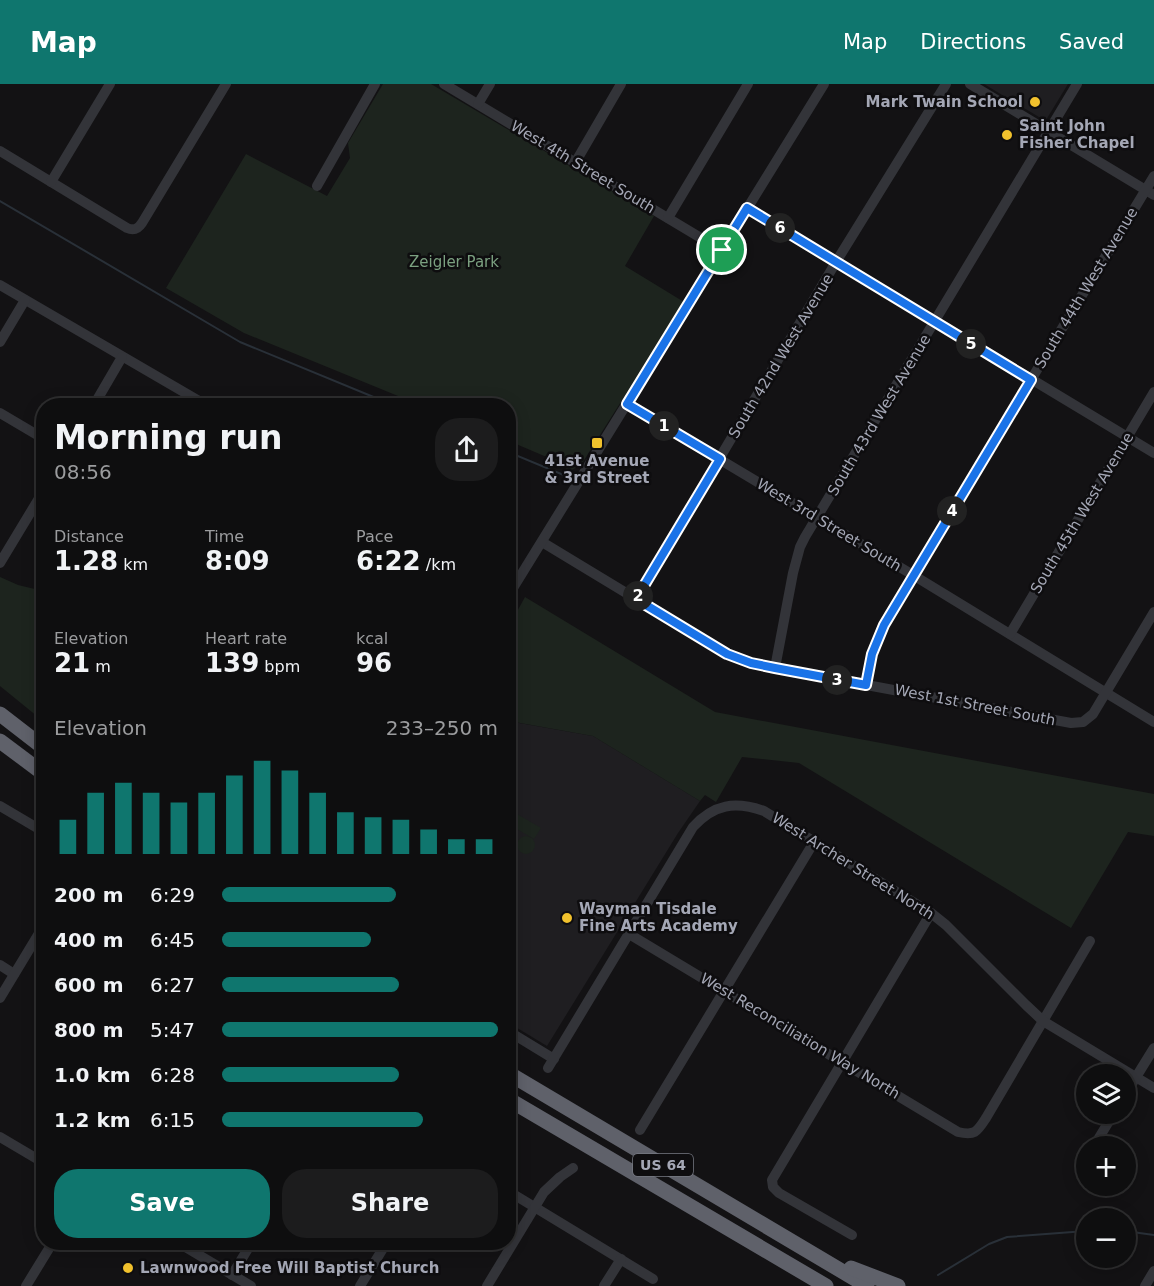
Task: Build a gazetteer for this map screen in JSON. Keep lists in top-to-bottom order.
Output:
{
  "streets": {
    "highway": ["US 64"],
    "street": [
      "West 4th Street South",
      "South 44th West Avenue",
      "South 42nd West Avenue",
      "South 43rd West Avenue",
      "South 45th West Avenue",
      "West 3rd Street South",
      "West 1st Street South",
      "West Archer Street North",
      "West Reconciliation Way North"
    ]
  },
  "crossings": [
    ["South 44th West Avenue", "West 3rd Street South"],
    ["South 44th West Avenue", "West 1st Street South"],
    ["South 42nd West Avenue", "West 3rd Street South"],
    ["South 42nd West Avenue", "West 1st Street South"],
    ["South 43rd West Avenue", "West 3rd Street South"],
    ["South 43rd West Avenue", "West 1st Street South"],
    ["South 45th West Avenue", "West 3rd Street South"],
    ["West 3rd Street South", "West 1st Street South"],
    ["West Archer Street North", "West Reconciliation Way North"]
  ],
  "parks": ["Zeigler Park"],
  "places": {
    "other": [
      "Mark Twain School",
      "Saint John Fisher Chapel",
      "Wayman Tisdale Fine Arts Academy",
      "Lawnwood Free Will Baptist Church"
    ],
    "transit": ["41st Avenue & 3rd Street"]
  },
  "page": {
    "header": "Map",
    "nav": ["Map", "Directions", "Saved"],
    "pins": [
      "6",
      "5",
      "1",
      "4",
      "2",
      "3"
    ],
    "heading": ["Morning run", "08:56"],
    "stats": [
      ["Distance", "1.28 km"],
      ["Time", "8:09"],
      ["Pace", "6:22 /km"],
      ["Elevation", "21 m"],
      ["Heart rate", "139 bpm"],
      ["kcal", "96"]
    ],
    "chart": ["Elevation", "233–250 m"],
    "list": [
      {
        "name": "200 m",
        "note": "6:29"
      },
      {
        "name": "400 m",
        "note": "6:45"
      },
      {
        "name": "600 m",
        "note": "6:27"
      },
      {
        "name": "800 m",
        "note": "5:47"
      },
      {
        "name": "1.0 km",
        "note": "6:28"
      },
      {
        "name": "1.2 km",
        "note": "6:15"
      }
    ],
    "map_buttons": ["+", "−"],
    "buttons": ["Save", "Share"]
  }
}
